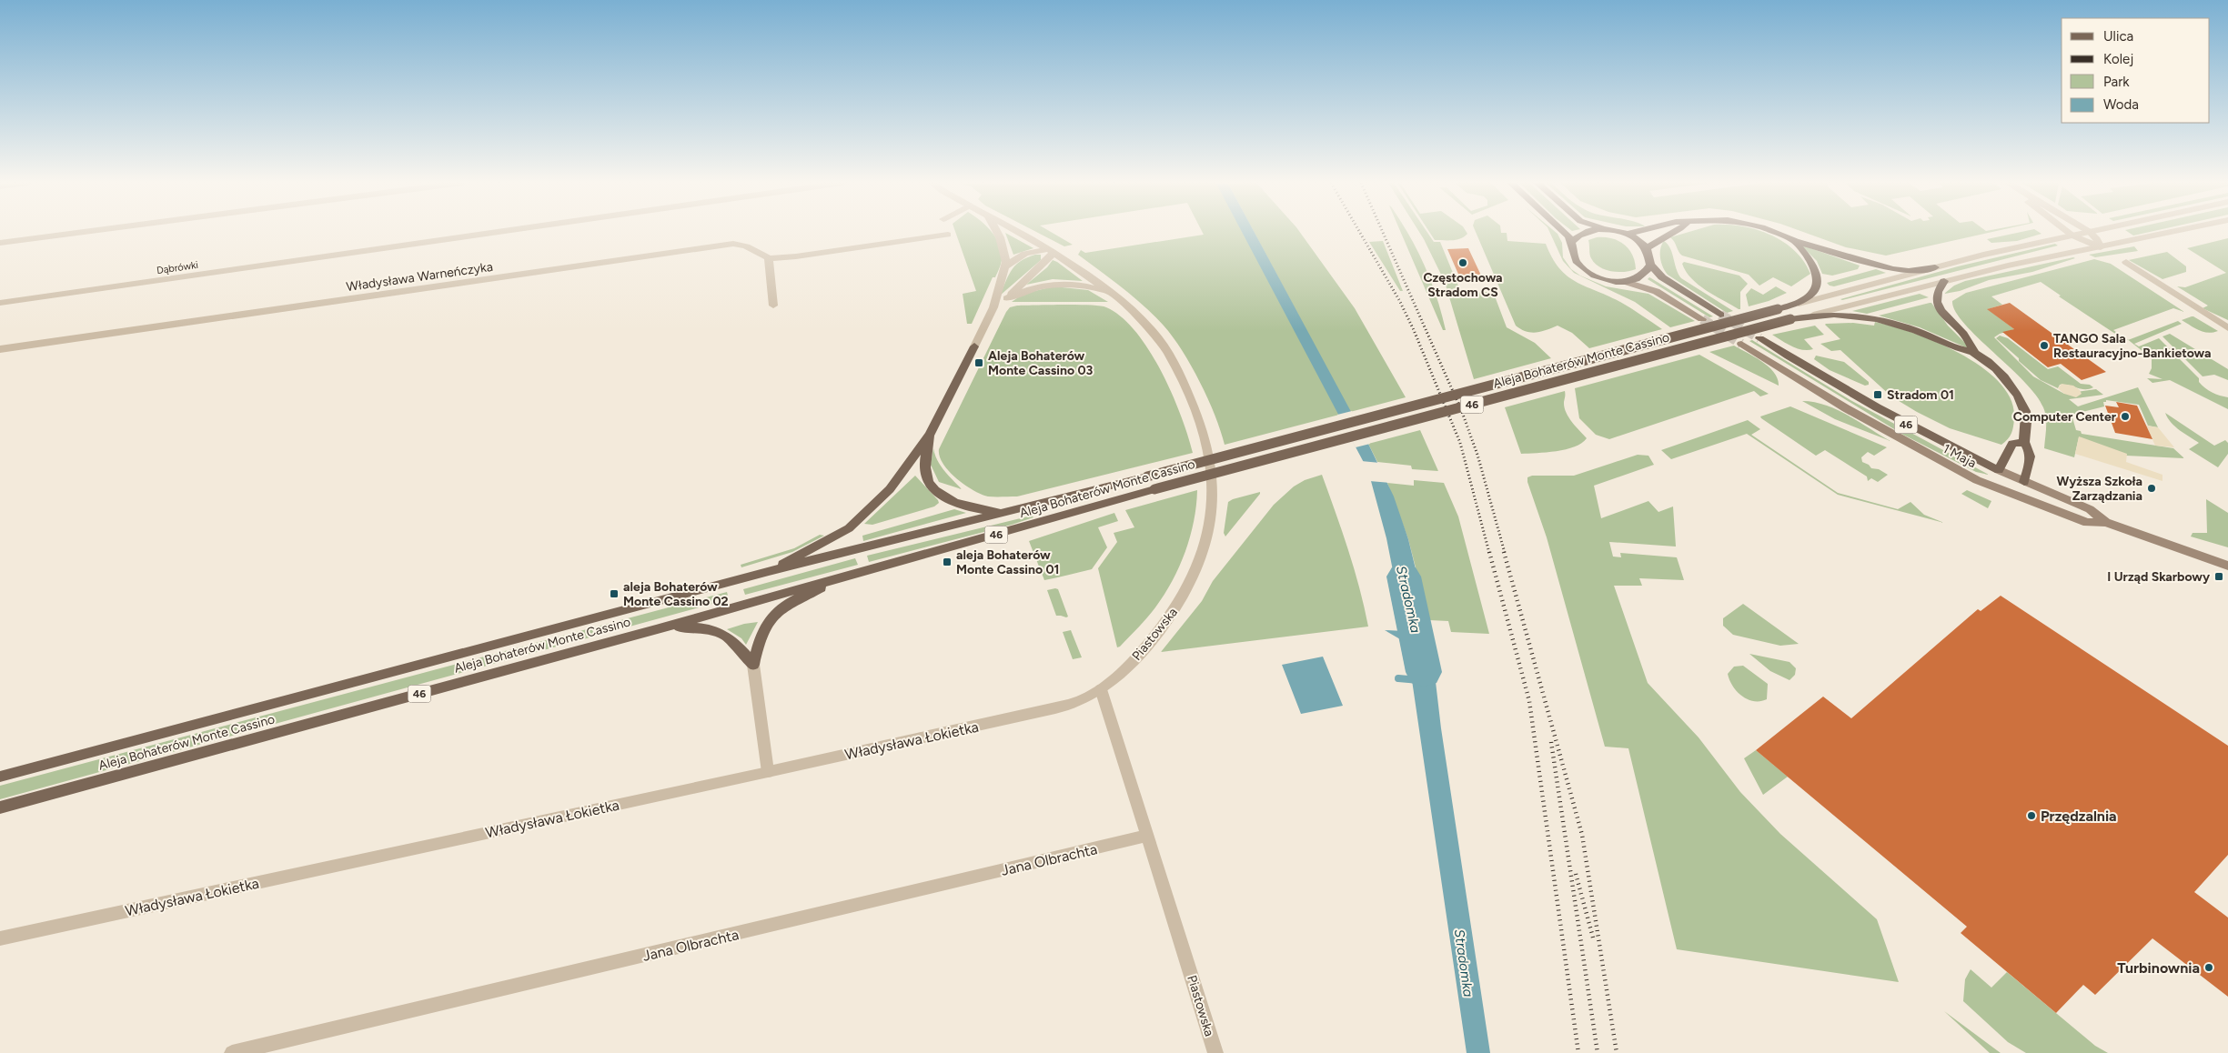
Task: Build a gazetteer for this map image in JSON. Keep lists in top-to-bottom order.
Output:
{
  "streets": {
    "main road": ["Aleja Bohaterów Monte Cassino", "46", "1 Maja"],
    "street": [
      "Dąbrówki",
      "Władysława Warneńczyka",
      "Piastowska",
      "Władysława Łokietka",
      "Jana Olbrachta"
    ]
  },
  "crossings": [
    ["Piastowska", "Władysława Łokietka"],
    ["Piastowska", "Jana Olbrachta"]
  ],
  "water": ["Stradomka"],
  "places": {
    "other": [
      "Częstochowa Stradom CS",
      "TANGO Sala Restauracyjno-Bankietowa",
      "Computer Center",
      "Wyższa Szkoła Zarządzania",
      "Przędzalnia",
      "Turbinownia"
    ],
    "transit": [
      "Aleja Bohaterów Monte Cassino 03",
      "Stradom 01",
      "aleja Bohaterów Monte Cassino 01",
      "I Urząd Skarbowy",
      "aleja Bohaterów Monte Cassino 02"
    ]
  },
  "legend": [
    "Ulica",
    "Kolej",
    "Park",
    "Woda"
  ]
}
